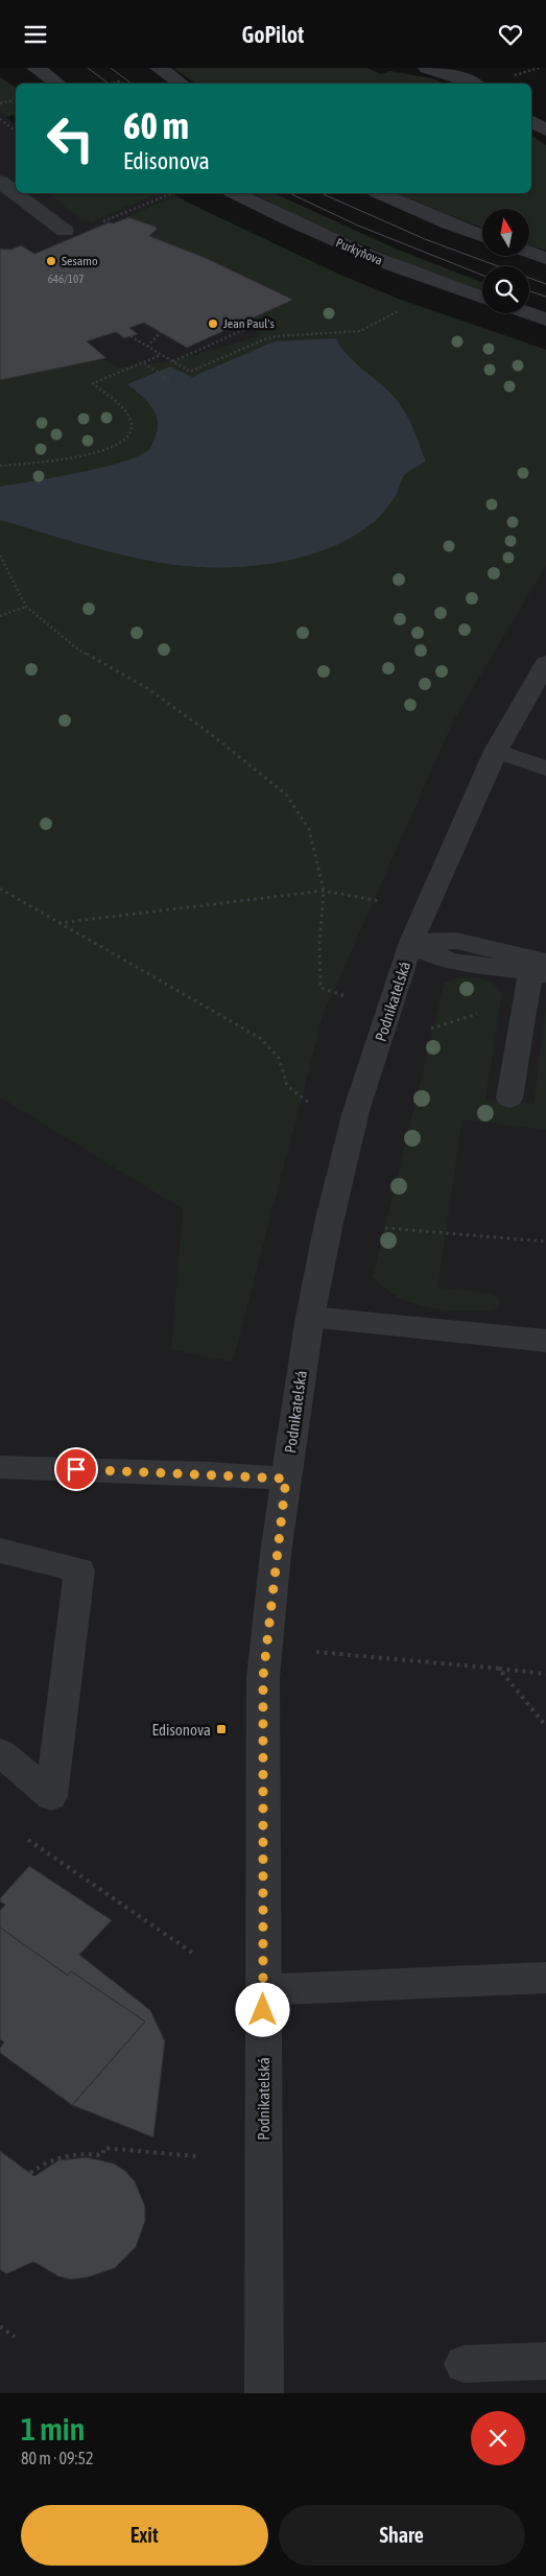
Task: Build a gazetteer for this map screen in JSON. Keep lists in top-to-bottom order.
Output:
{
  "streets": {
    "street": ["Purkyňova", "Podnikatelská"]
  },
  "places": {
    "other": ["Sesamo", "Jean Paul's"],
    "transit": ["Edisonova"]
  },
  "house_numbers": ["646/107"],
  "north": "top",
  "page": {
    "header": "GoPilot",
    "turn": ["60 m", "Edisonova"],
    "heading": ["1 min", "80 m · 09:52"],
    "buttons": ["Exit", "Share"]
  }
}
